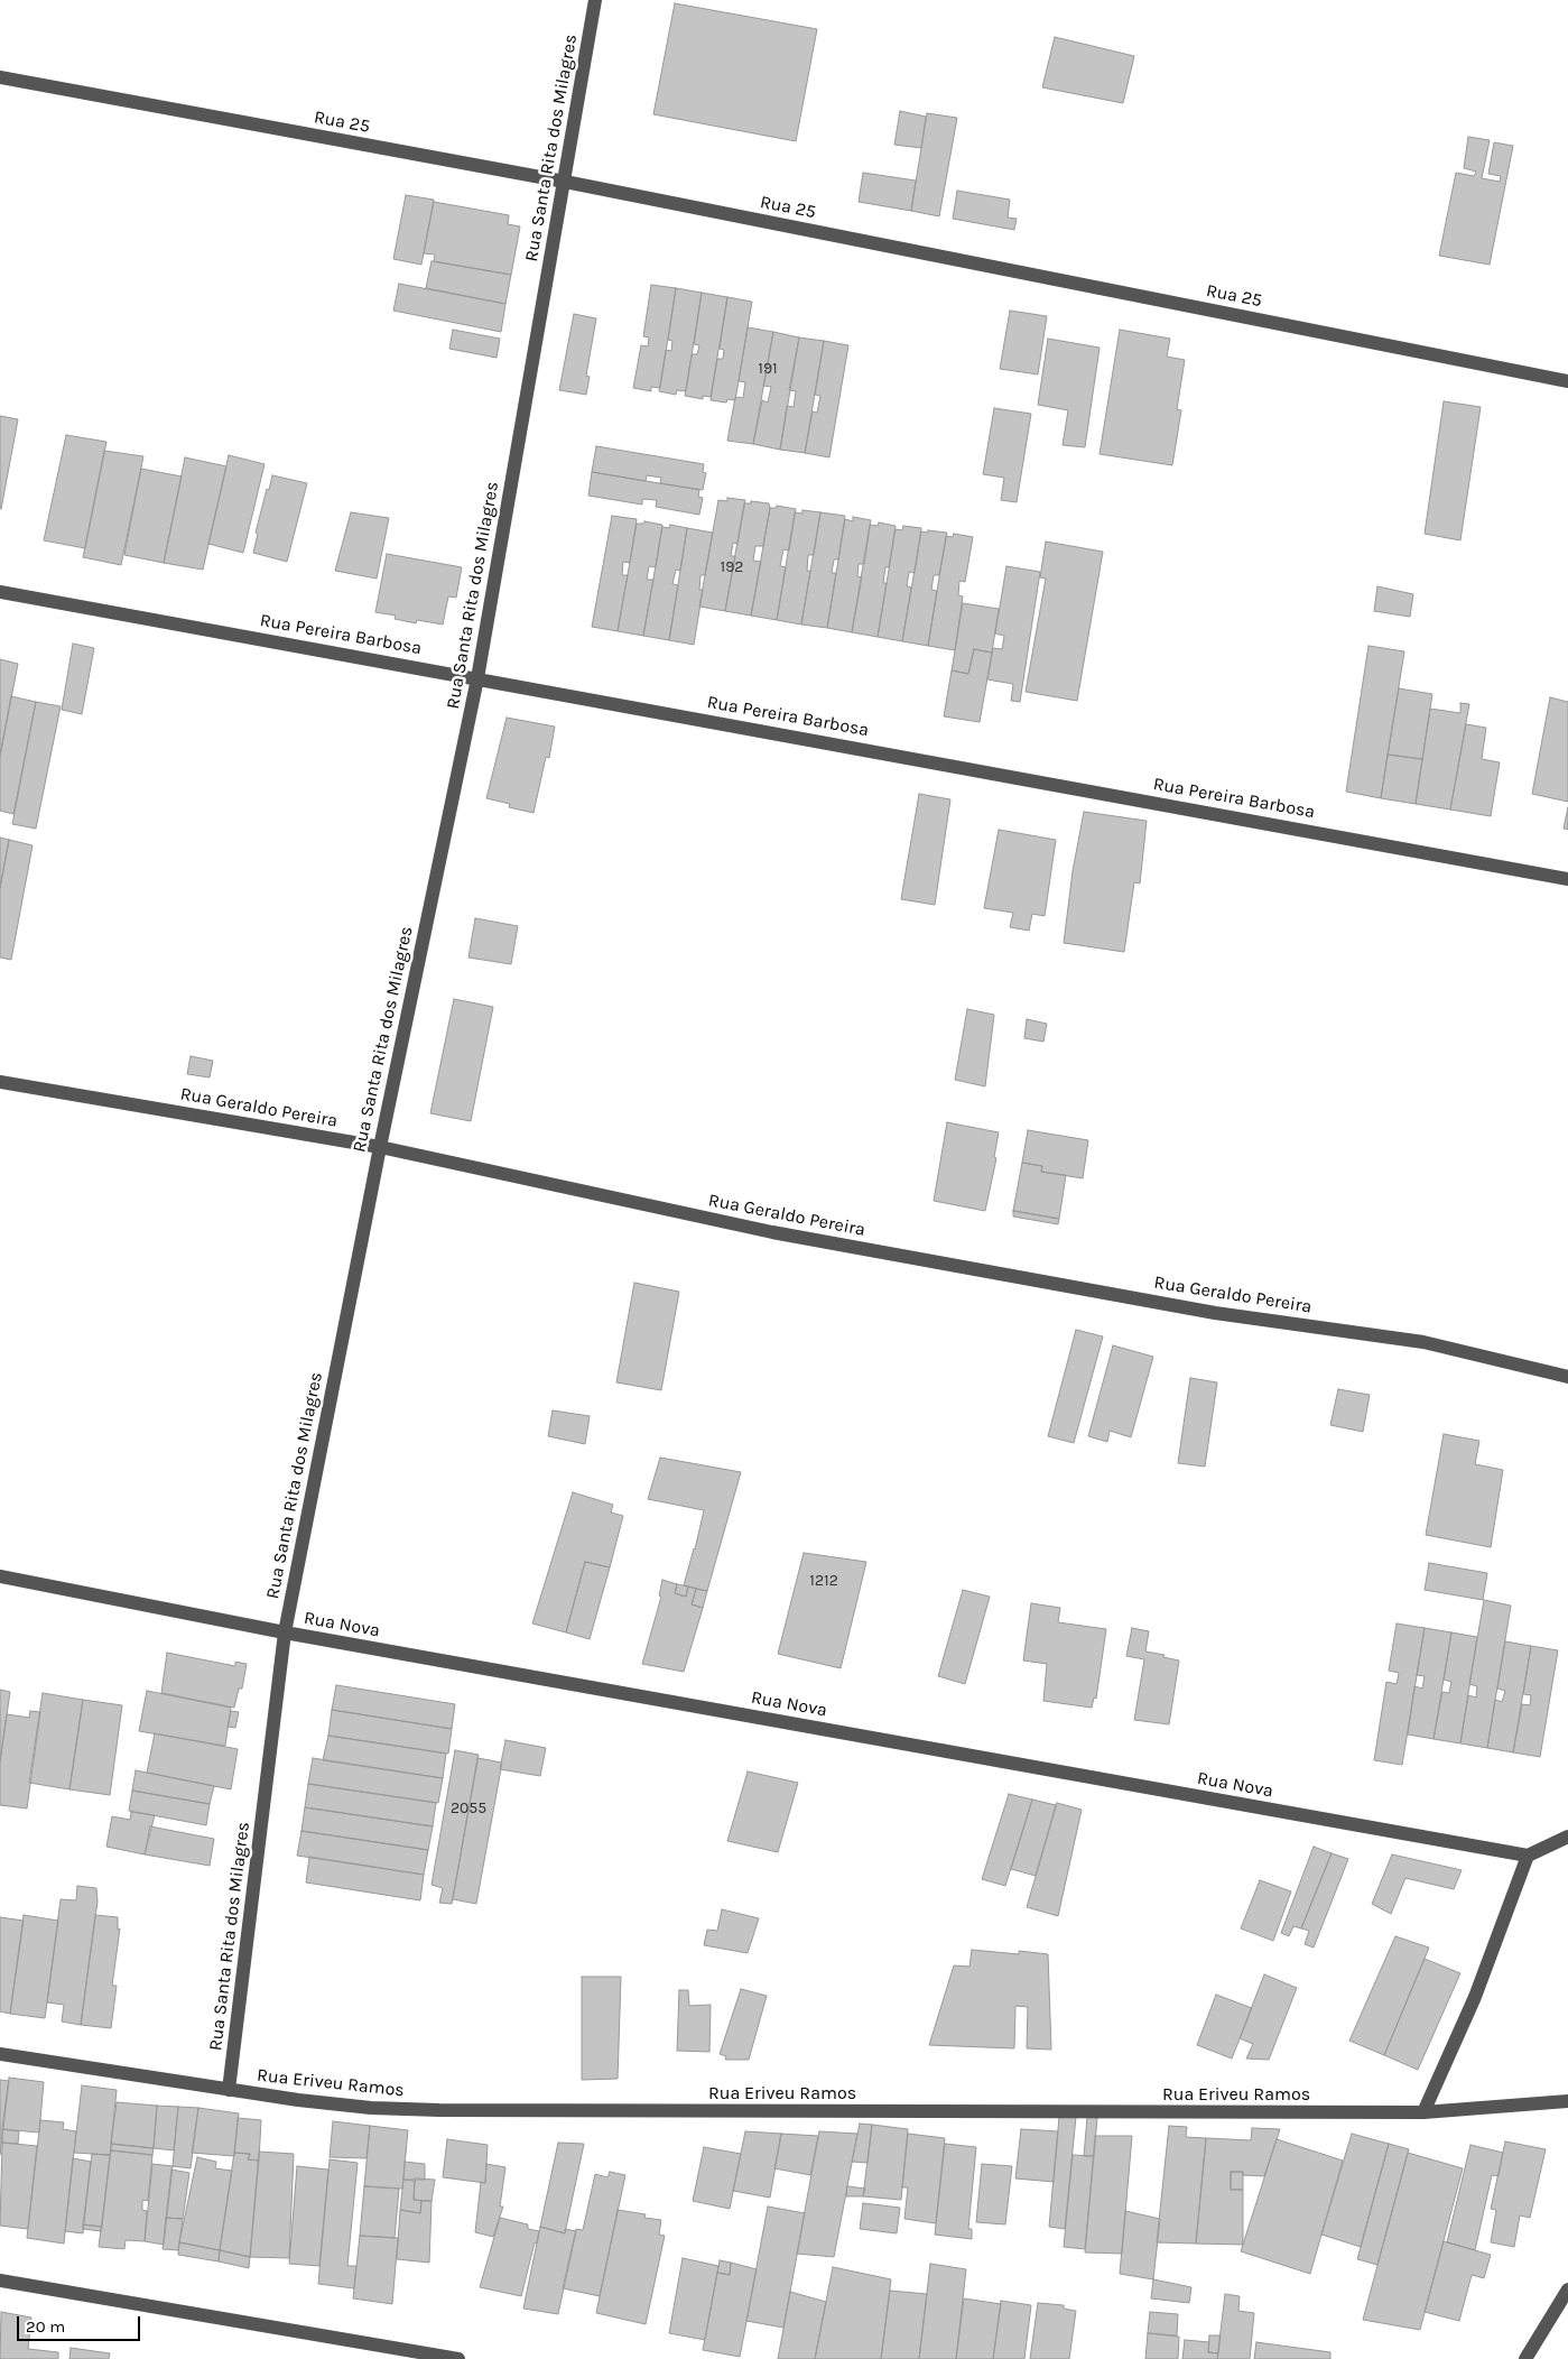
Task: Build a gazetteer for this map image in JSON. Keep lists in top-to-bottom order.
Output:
{
  "streets": {
    "street": [
      "Rua 25",
      "Rua Santa Rita dos Milagres",
      "Rua Pereira Barbosa",
      "Rua Geraldo Pereira",
      "Rua Nova",
      "Rua Eriveu Ramos"
    ]
  },
  "crossings": [
    ["Rua 25", "Rua Santa Rita dos Milagres"],
    ["Rua Santa Rita dos Milagres", "Rua Pereira Barbosa"],
    ["Rua Santa Rita dos Milagres", "Rua Geraldo Pereira"],
    ["Rua Santa Rita dos Milagres", "Rua Nova"],
    ["Rua Santa Rita dos Milagres", "Rua Eriveu Ramos"]
  ],
  "house_numbers": [
    "191",
    "192",
    "1212",
    "2055"
  ],
  "scale_bar": "20 m"
}
